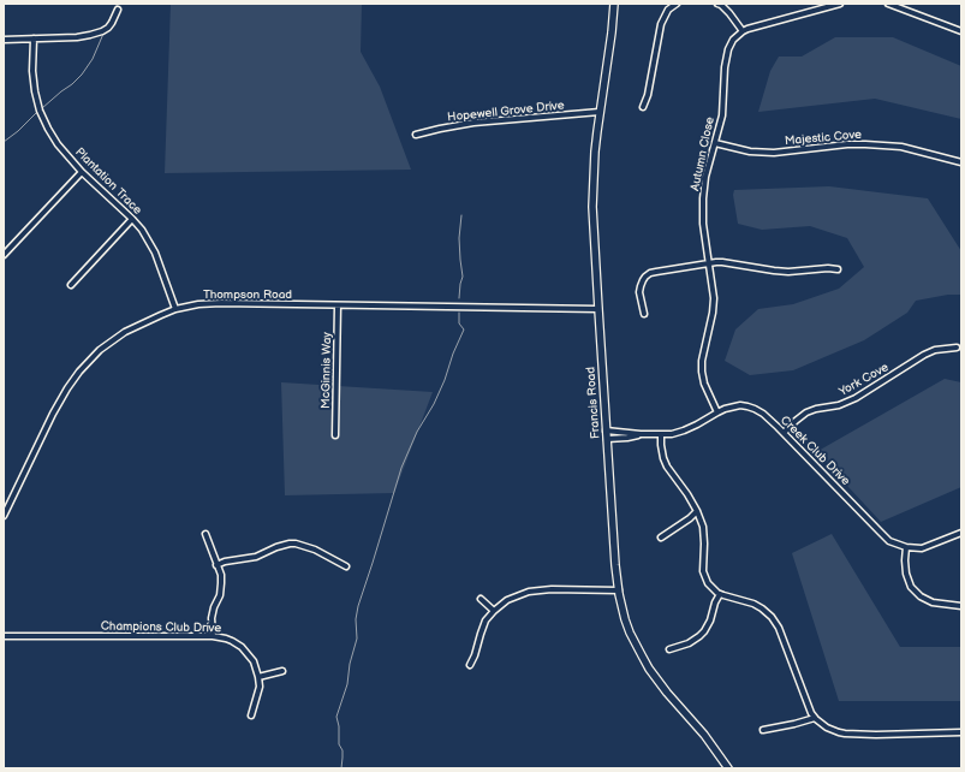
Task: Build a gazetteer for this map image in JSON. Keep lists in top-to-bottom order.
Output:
{
  "streets": {
    "street": [
      "Hopewell Grove Drive",
      "Majestic Cove",
      "Autumn Close",
      "Plantation Trace",
      "Thompson Road",
      "McGinnis Way",
      "York Cove",
      "Francis Road",
      "Creek Club Drive",
      "Champions Club Drive"
    ]
  },
  "crossings": [
    ["Hopewell Grove Drive", "Francis Road"],
    ["Majestic Cove", "Autumn Close"],
    ["Autumn Close", "Creek Club Drive"],
    ["Plantation Trace", "Thompson Road"],
    ["Thompson Road", "McGinnis Way"],
    ["Thompson Road", "Francis Road"],
    ["York Cove", "Creek Club Drive"],
    ["Francis Road", "Creek Club Drive"]
  ]
}
